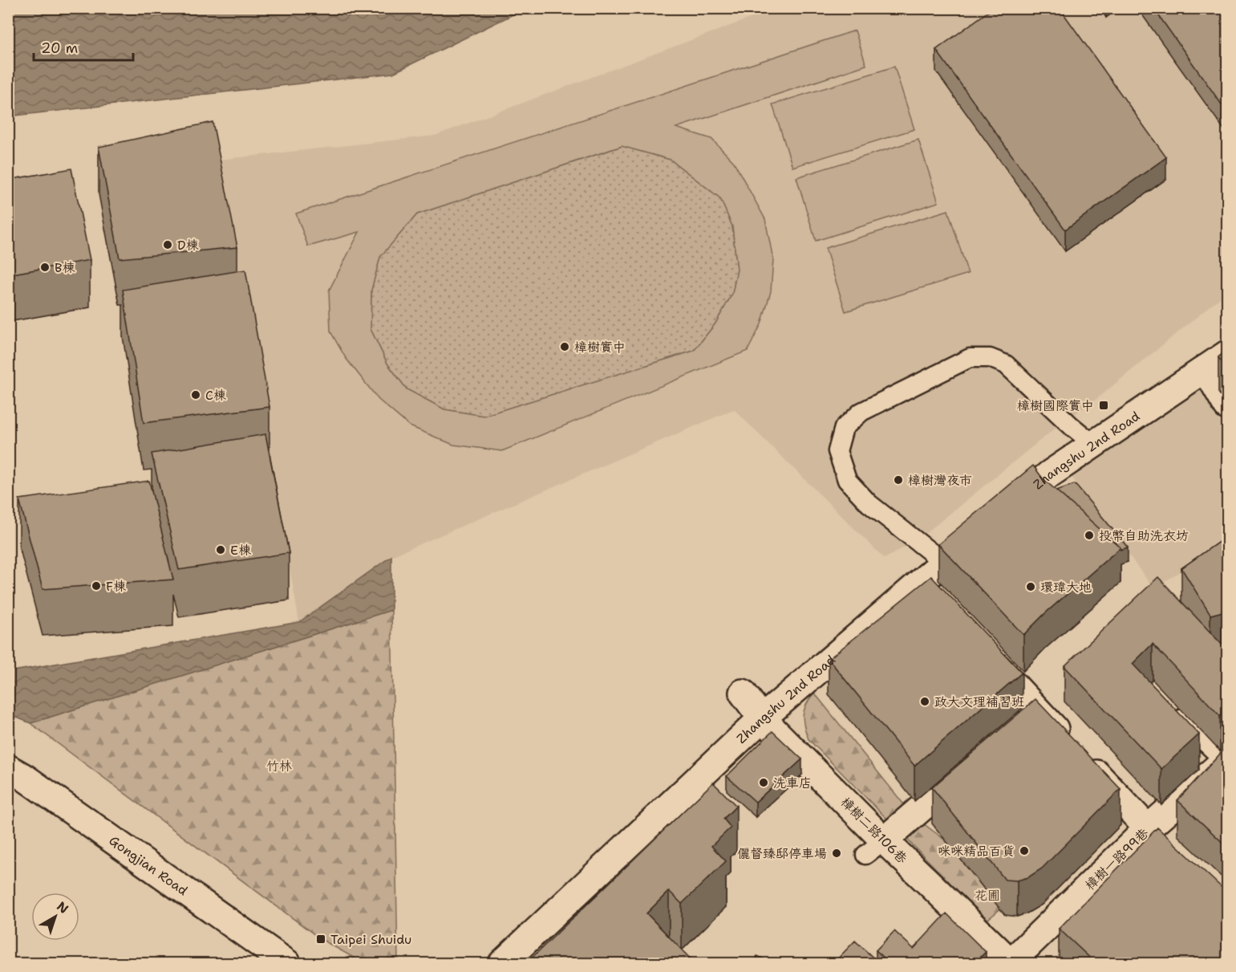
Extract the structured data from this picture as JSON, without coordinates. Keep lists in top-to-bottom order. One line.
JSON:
{"streets":{"street":["Zhangshu 2nd Road","樟樹二路106巷","樟樹一路99巷","Gongjian Road"]},"crossings":[["Zhangshu 2nd Road","樟樹二路106巷"],["樟樹二路106巷","樟樹一路99巷"]],"parks":["竹林","花圃"],"places":{"other":["D棟","B棟","樟樹實中","C棟","樟樹灣夜市","投幣自助洗衣坊","E棟","F棟","環瑋大地","政大文理補習班","洗車店","咪咪精品百貨","儷督臻邸停車場"],"transit":["樟樹國際實中","Taipei Shuidu"]},"scale_bar":"20 m","north":"top right"}
